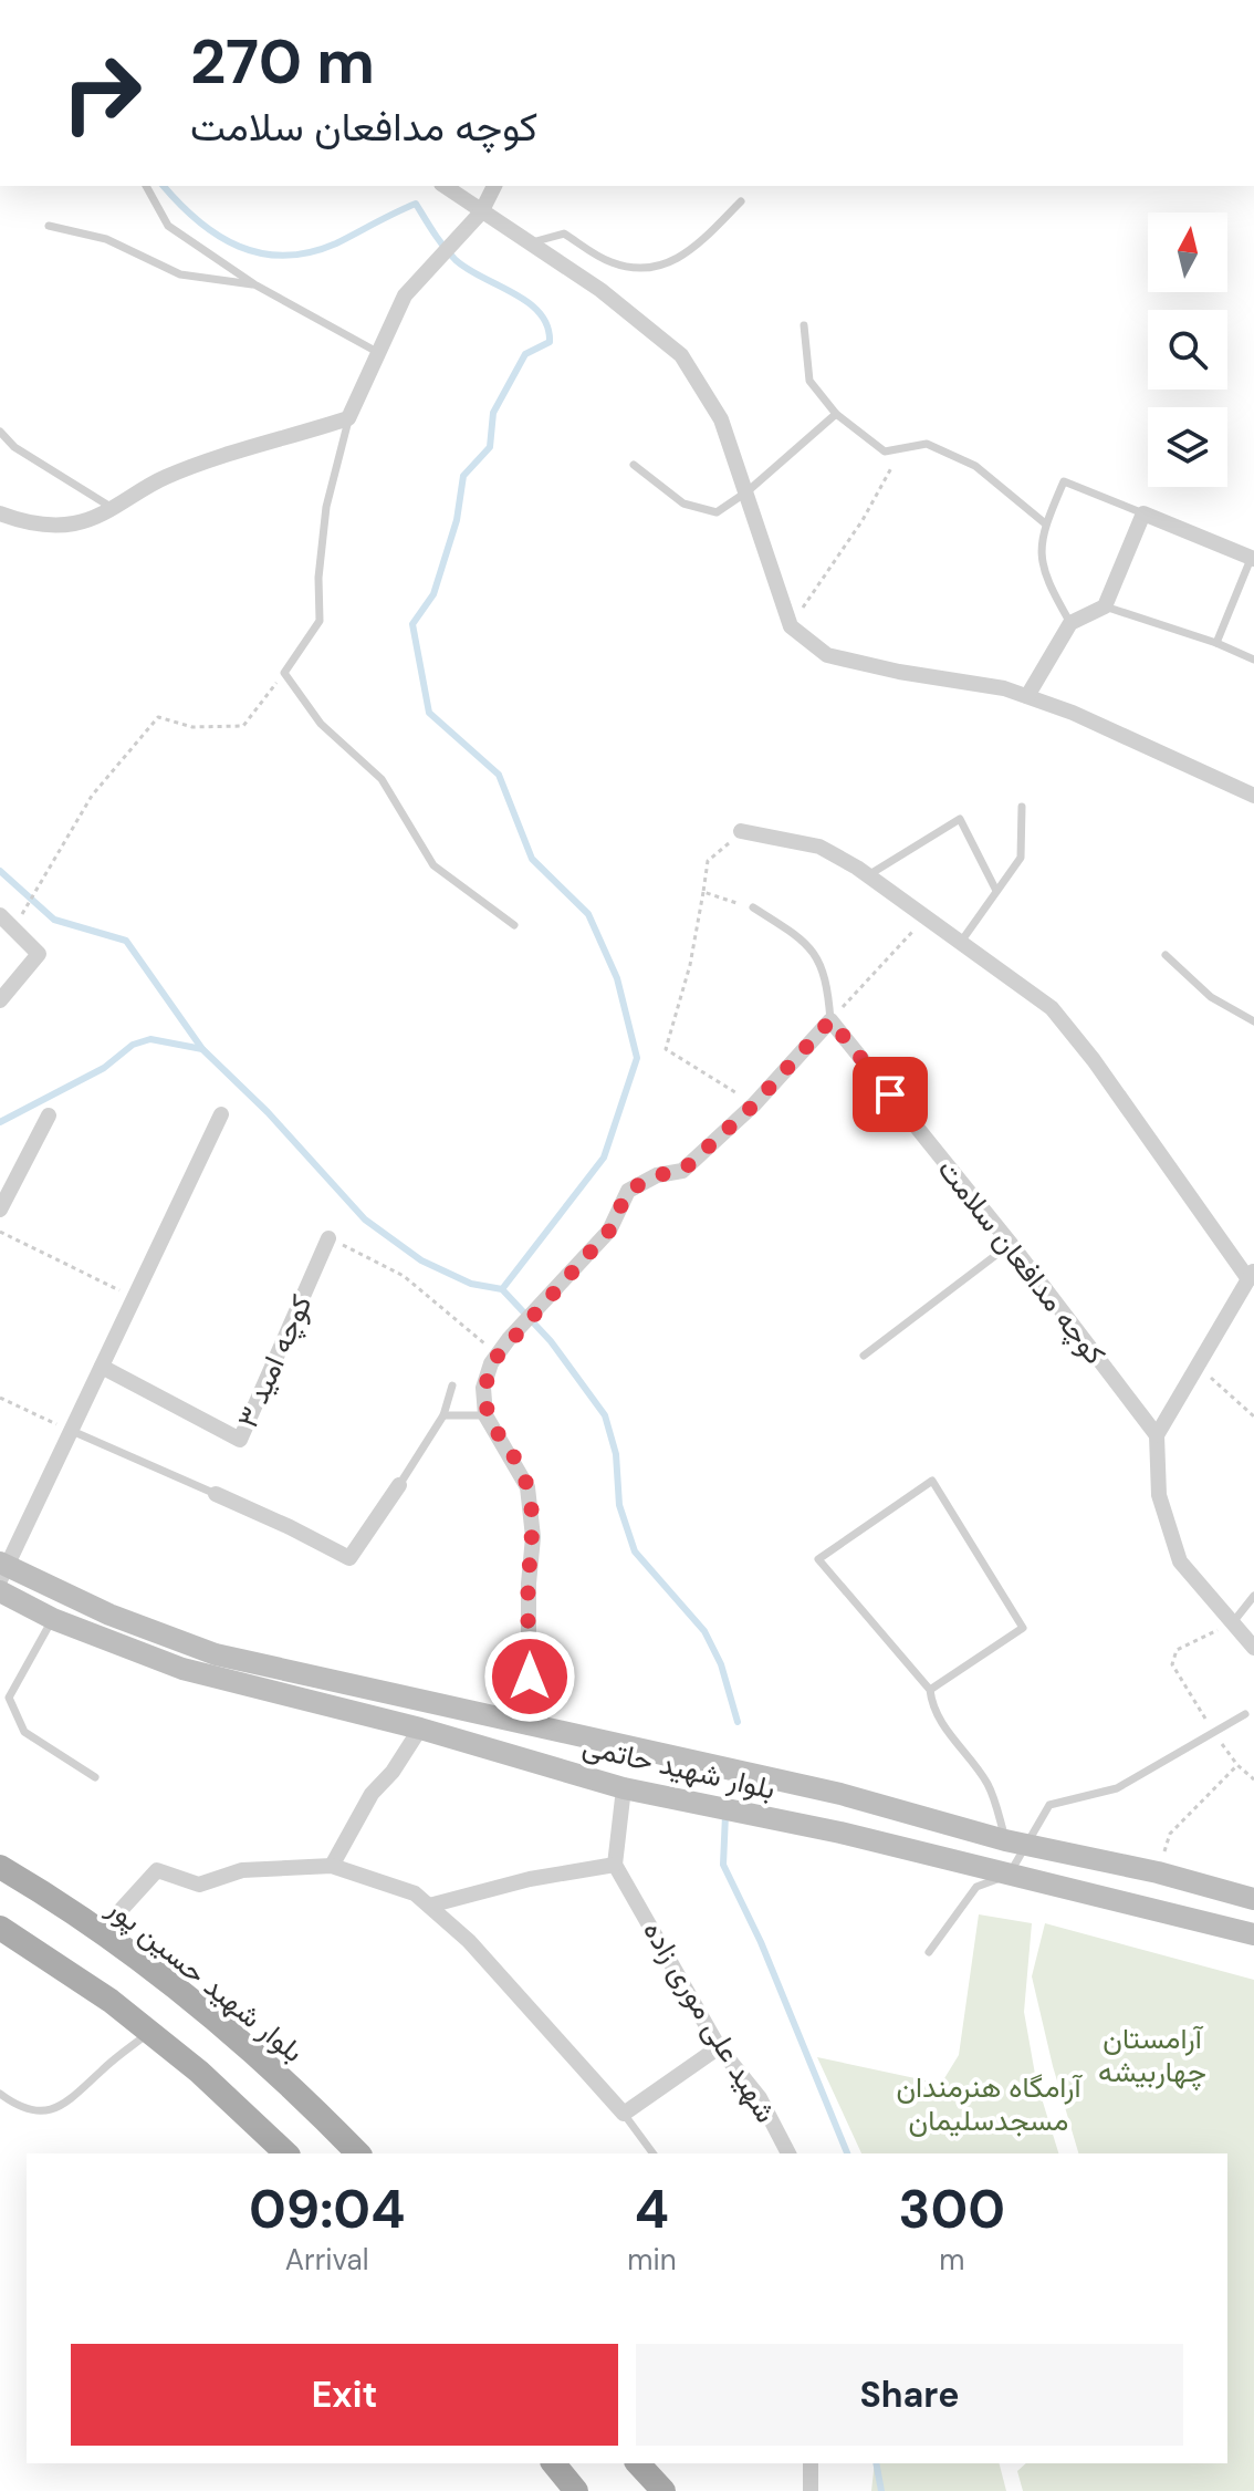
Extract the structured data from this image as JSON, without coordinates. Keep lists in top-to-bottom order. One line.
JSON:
{"streets":{"main road":["بلوار شهید حاتمی","بلوار شهيد حسین پور"],"street":["کوچه مدافعان سلامت","کوچه امید ۳","شهید علی موری زاده"]},"parks":["آرامستان چهاربیشه","آرامگاه هنرمندان مسجدسلیمان"],"north":"top","page":{"turn":["270 m","کوچه مدافعان سلامت"],"eta":["09:04","Arrival","4","min","300","m"],"buttons":["Exit","Share"]}}
